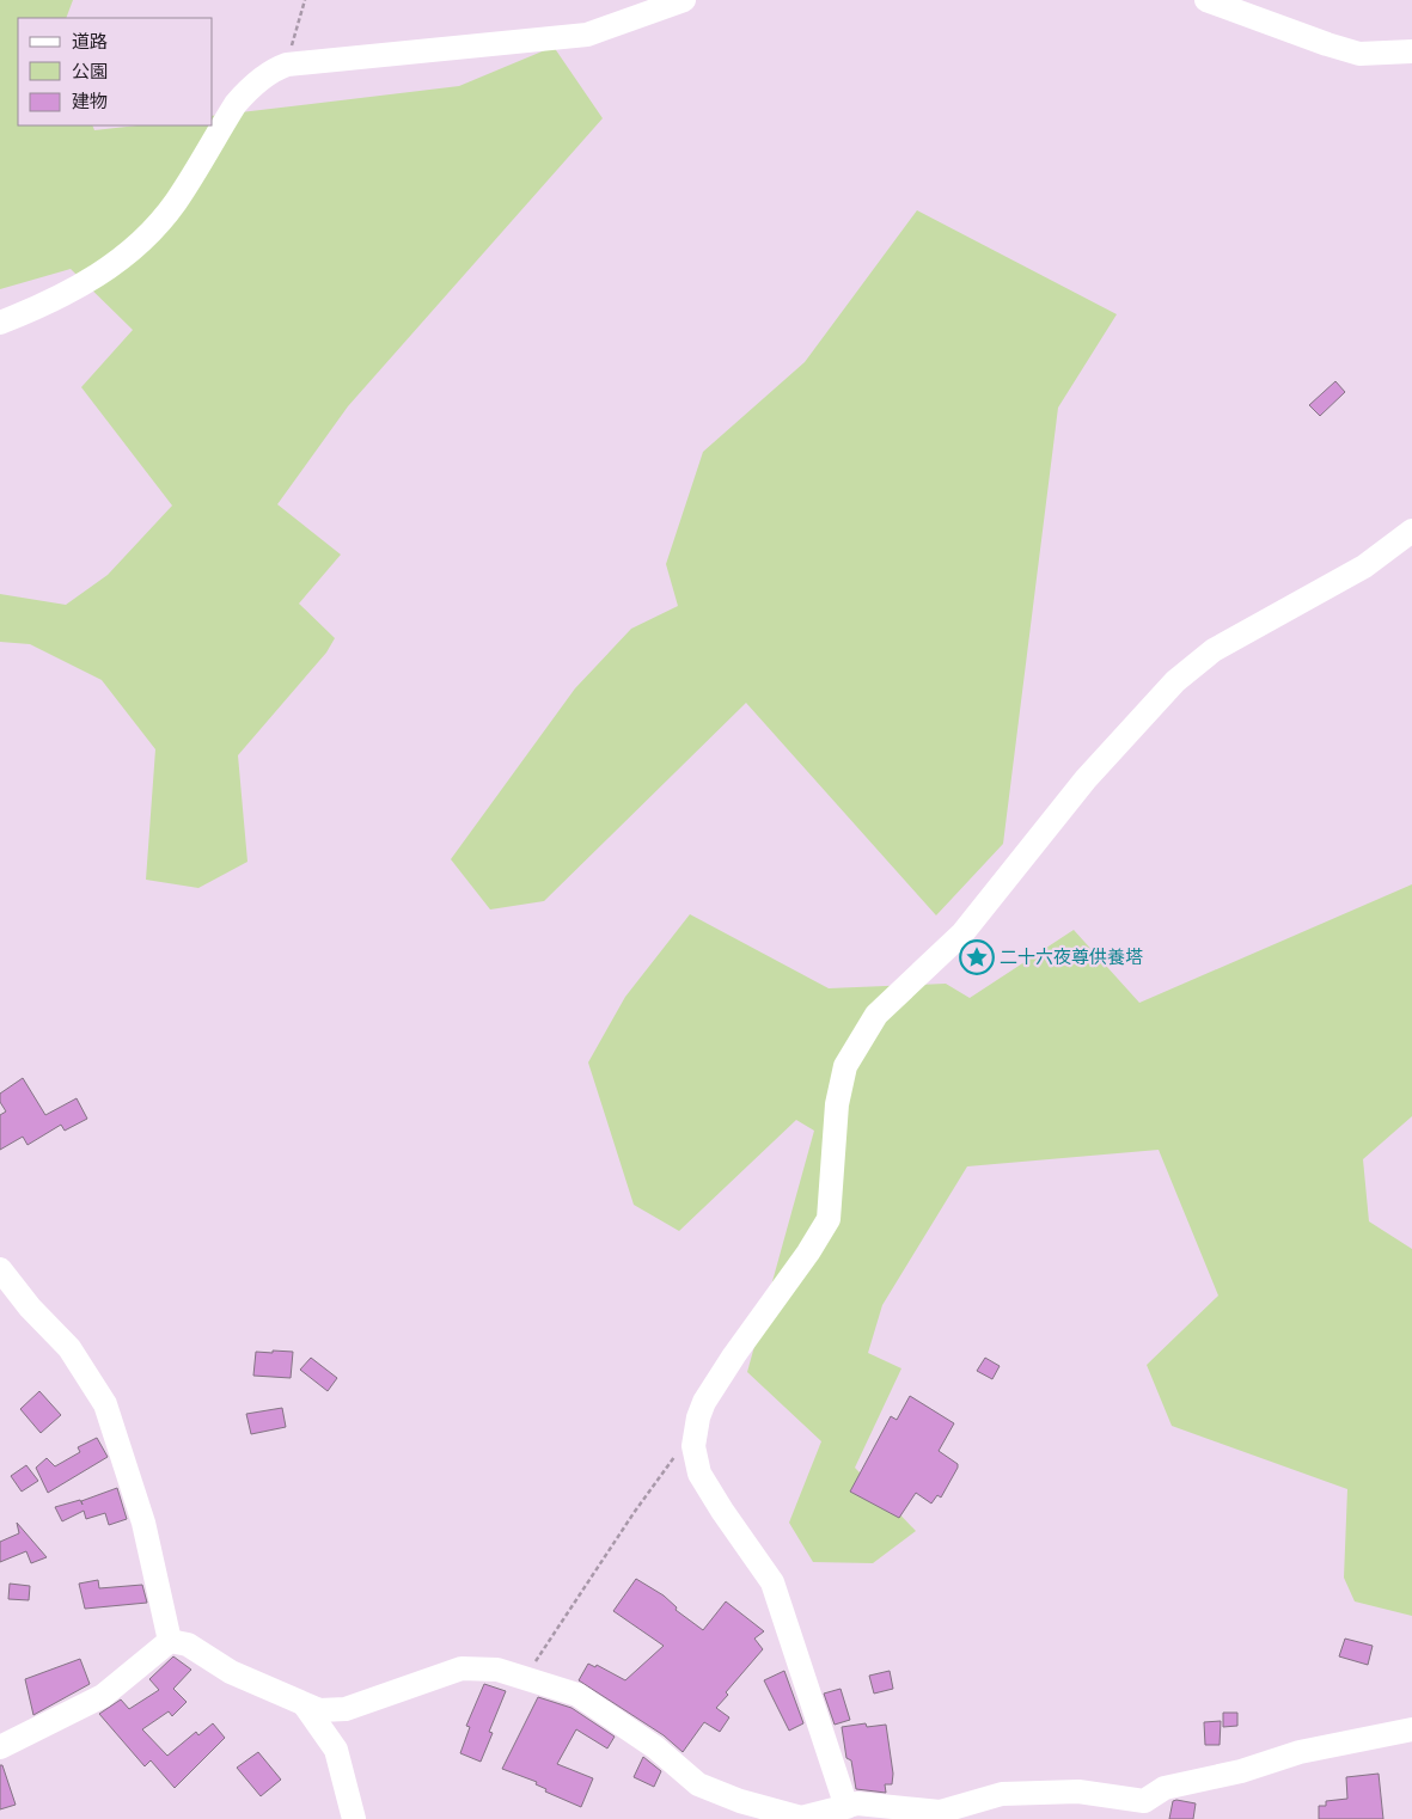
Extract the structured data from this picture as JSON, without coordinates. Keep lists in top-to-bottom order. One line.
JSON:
{"places":{"place":["二十六夜尊供養塔"]},"legend":["道路","公園","建物"]}
